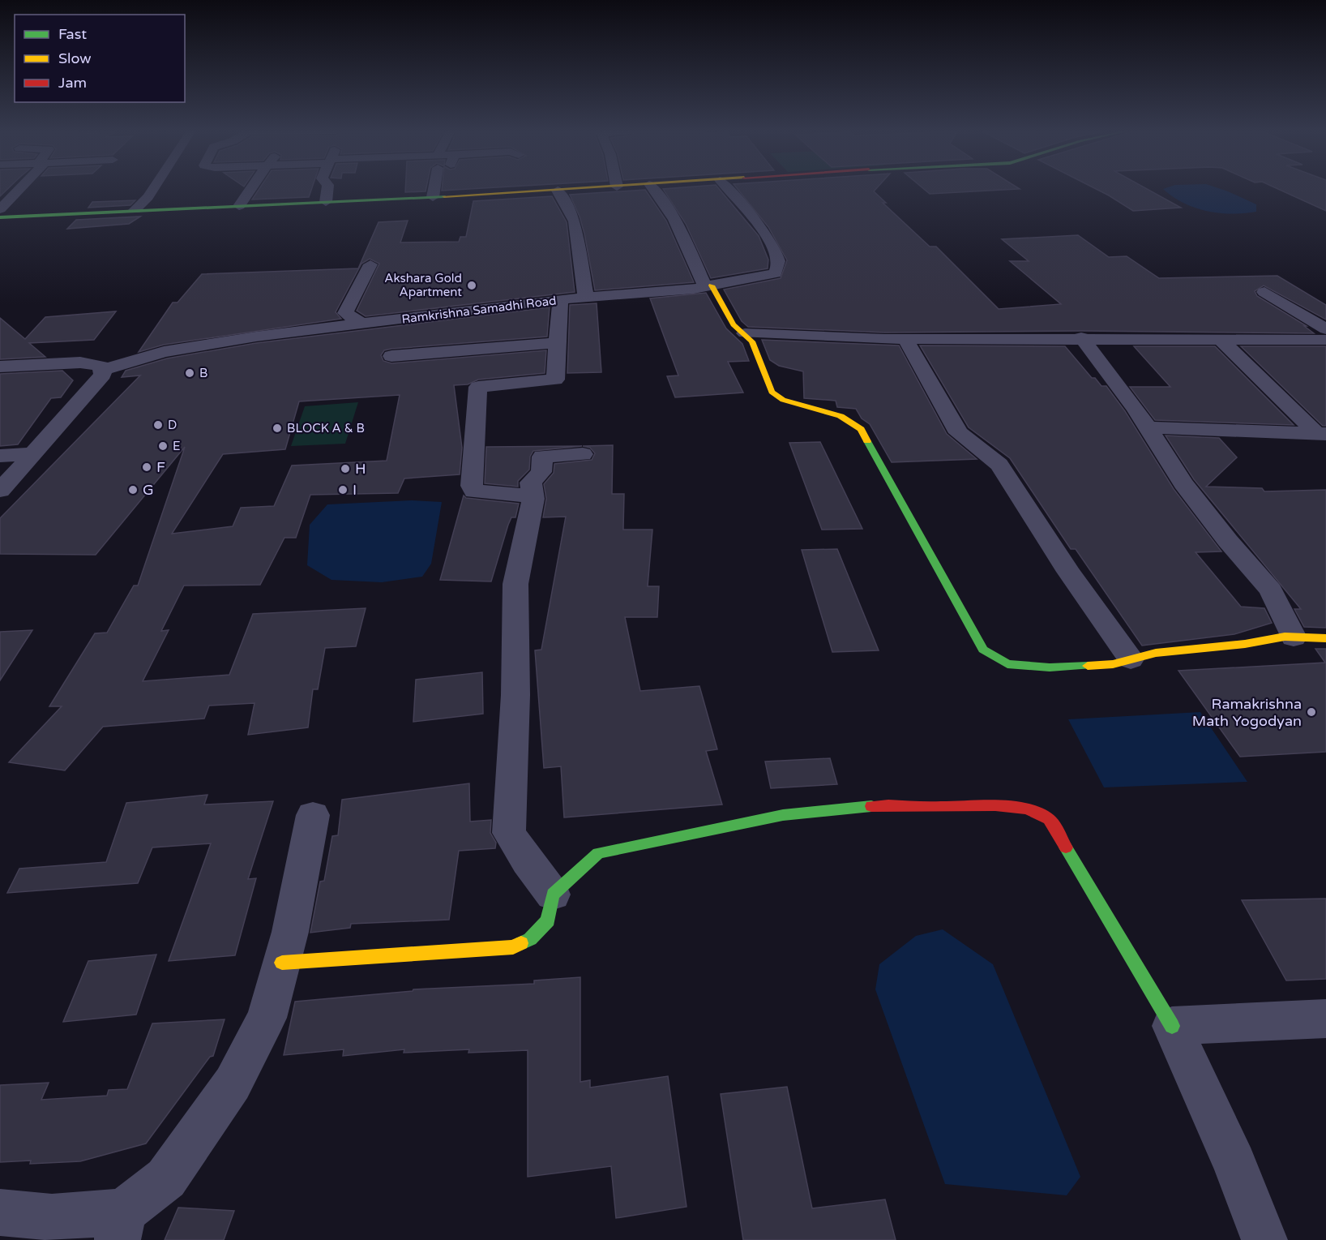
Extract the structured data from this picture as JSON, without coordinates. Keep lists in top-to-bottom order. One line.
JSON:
{"streets":{"street":["Ramkrishna Samadhi Road"]},"places":["Akshara Gold Apartment","B","D","BLOCK A & B","E","F","H","G","I","Ramakrishna Math Yogodyan"],"legend":["Fast","Slow","Jam"]}
